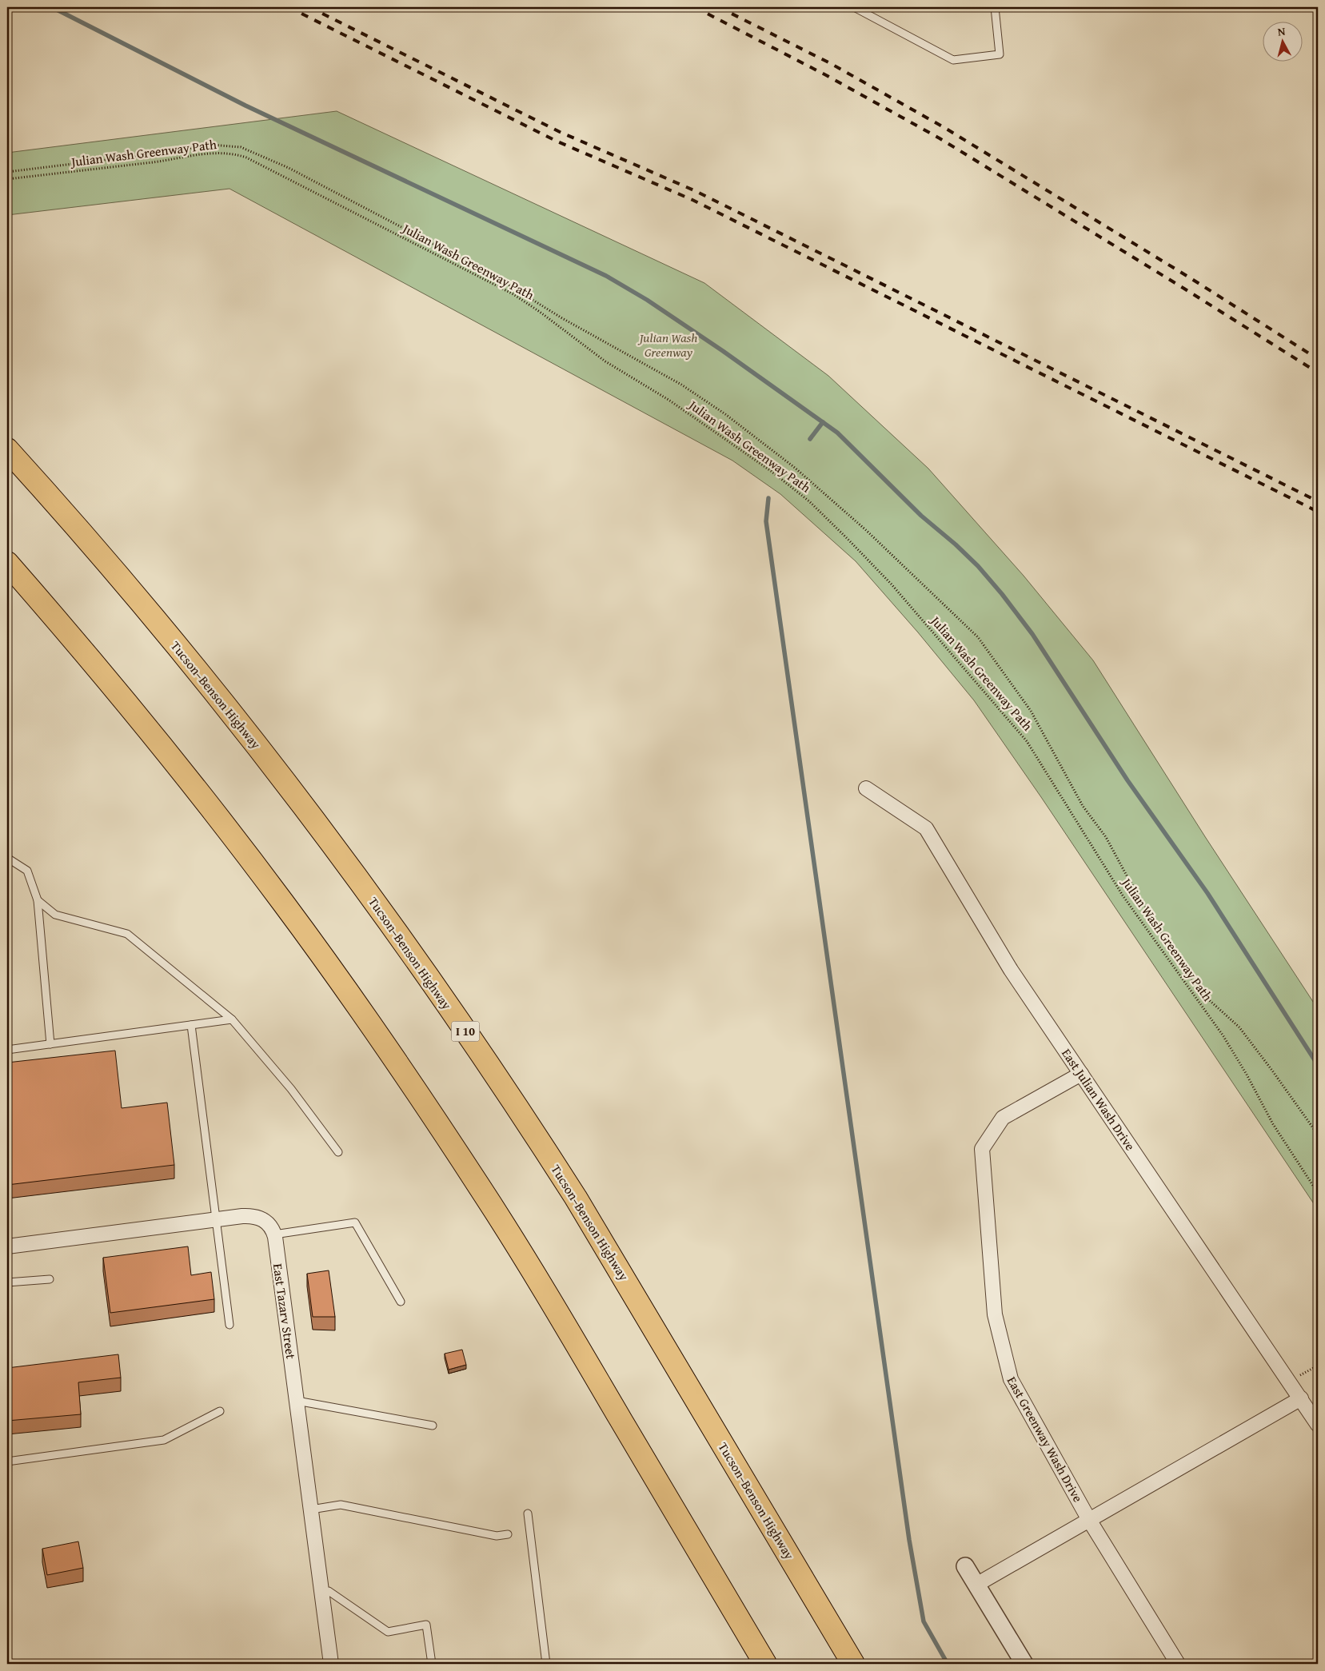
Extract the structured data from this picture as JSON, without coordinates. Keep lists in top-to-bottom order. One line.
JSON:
{"streets":{"highway":["Tucson–Benson Highway","I 10"],"street":["East Julian Wash Drive","East Tazarv Street","East Greenway Wash Drive"],"path":["Julian Wash Greenway Path"]},"crossings":[["East Julian Wash Drive","East Greenway Wash Drive"]],"parks":["Julian Wash Greenway"],"north":"top"}
